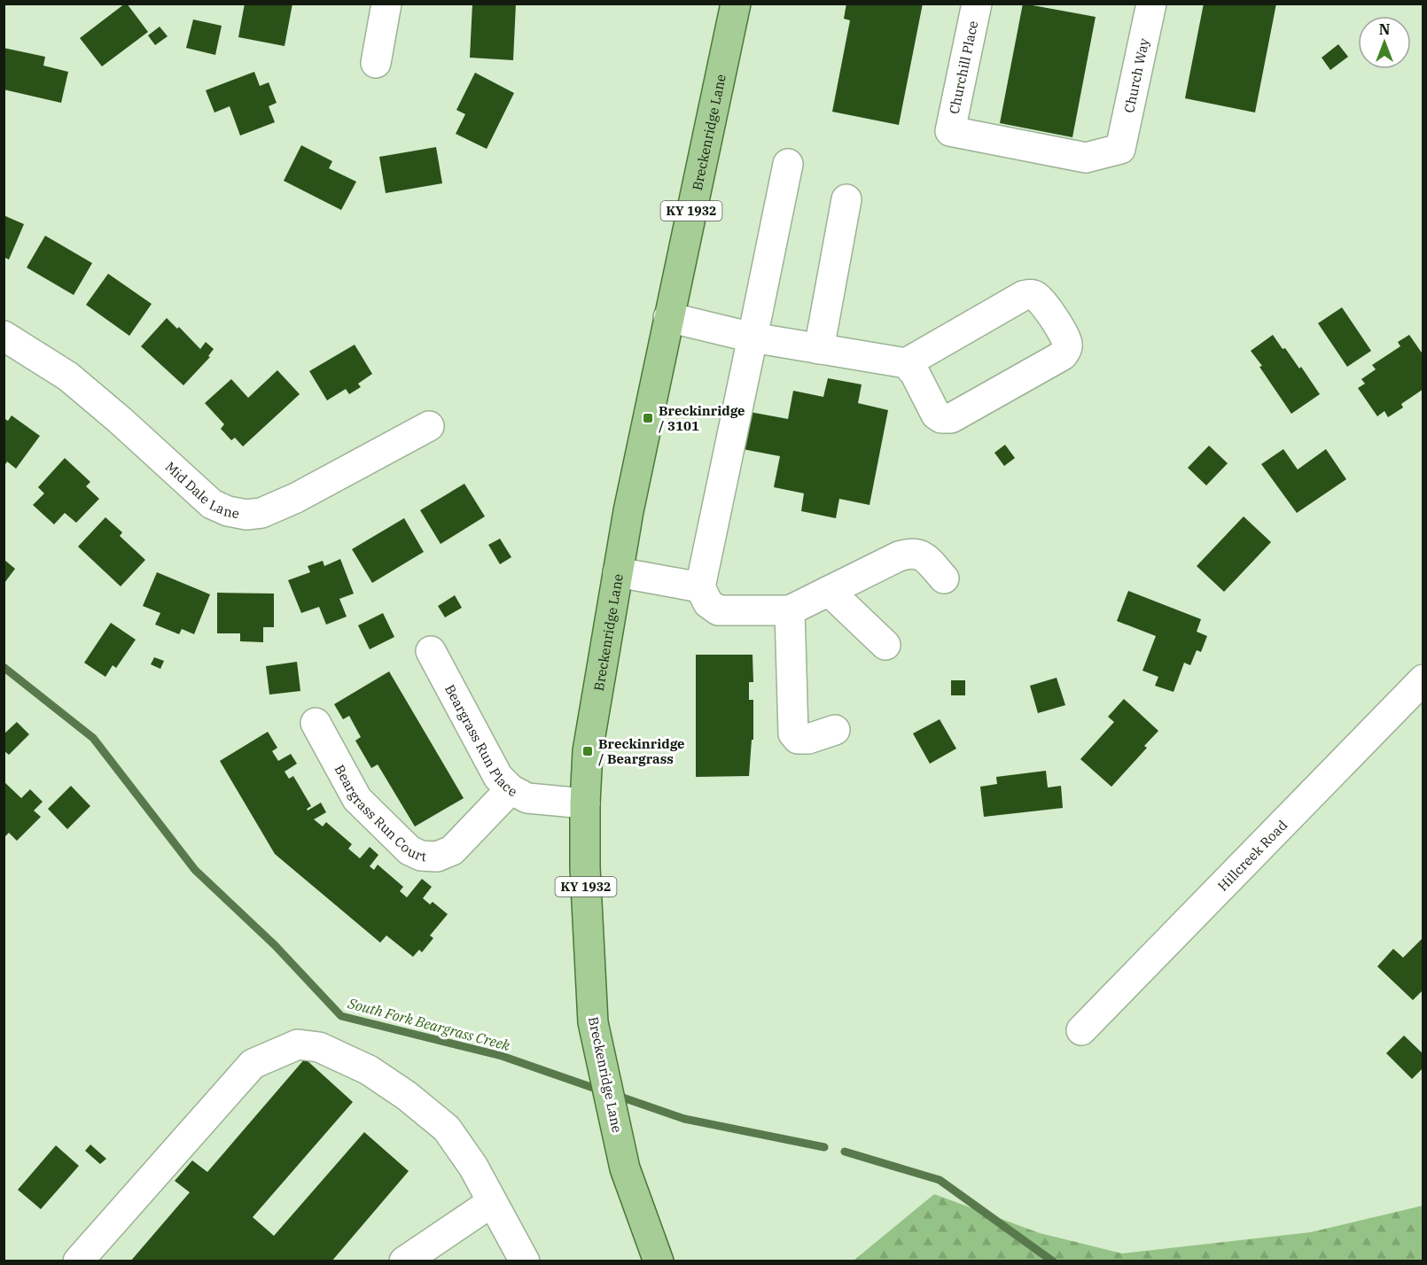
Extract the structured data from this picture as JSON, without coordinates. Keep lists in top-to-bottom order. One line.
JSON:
{"streets":{"main road":["Breckenridge Lane","KY 1932"],"street":["Churchill Place","Church Way","Mid Dale Lane","Beargrass Run Place","Beargrass Run Court","Hillcreek Road"]},"crossings":[["Churchill Place","Church Way"],["Breckenridge Lane","Beargrass Run Place"],["Beargrass Run Place","Beargrass Run Court"]],"water":["South Fork Beargrass Creek"],"places":{"transit":["Breckinridge / 3101","Breckinridge / Beargrass"]},"north":"top"}
